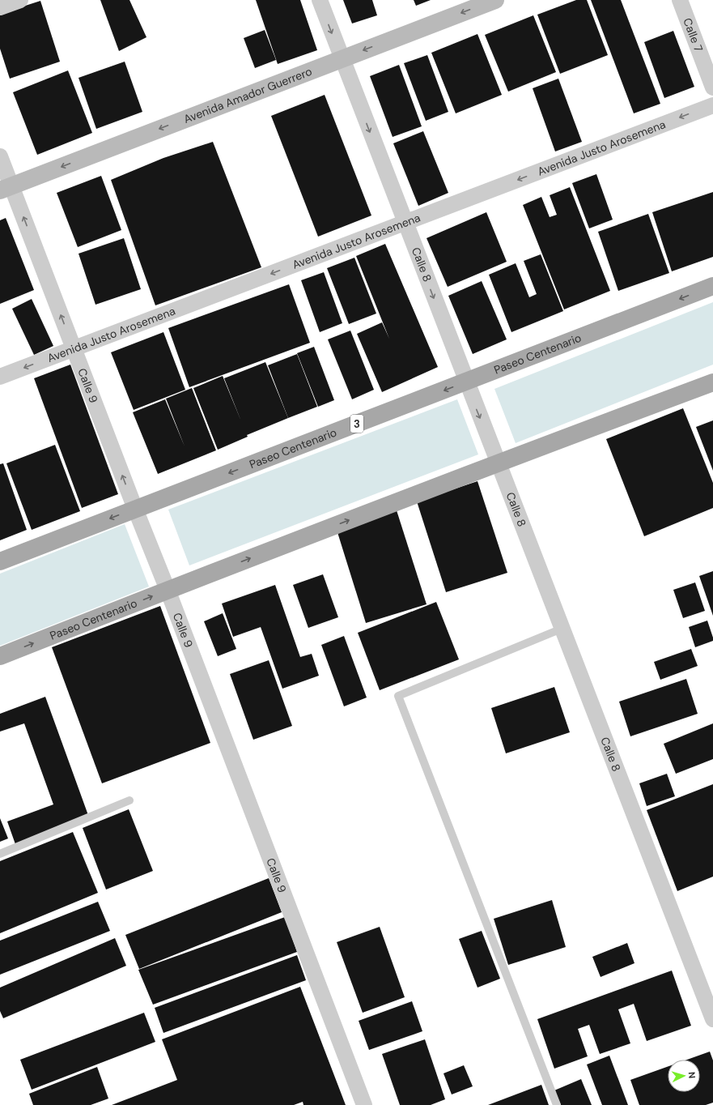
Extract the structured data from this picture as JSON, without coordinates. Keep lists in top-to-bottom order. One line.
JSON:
{"streets":{"main road":["Avenida Amador Guerrero","Paseo Centenario","3"],"street":["Calle 7","Avenida Justo Arosemena","Calle 8","Calle 9"]},"crossings":[["Avenida Amador Guerrero","Calle 8"],["Avenida Amador Guerrero","Calle 9"],["Avenida Justo Arosemena","Calle 8"],["Avenida Justo Arosemena","Calle 9"],["Calle 8","Paseo Centenario"],["Paseo Centenario","Calle 9"]],"one_way":["Avenida Amador Guerrero","Avenida Justo Arosemena","Calle 8"],"north":"right"}
